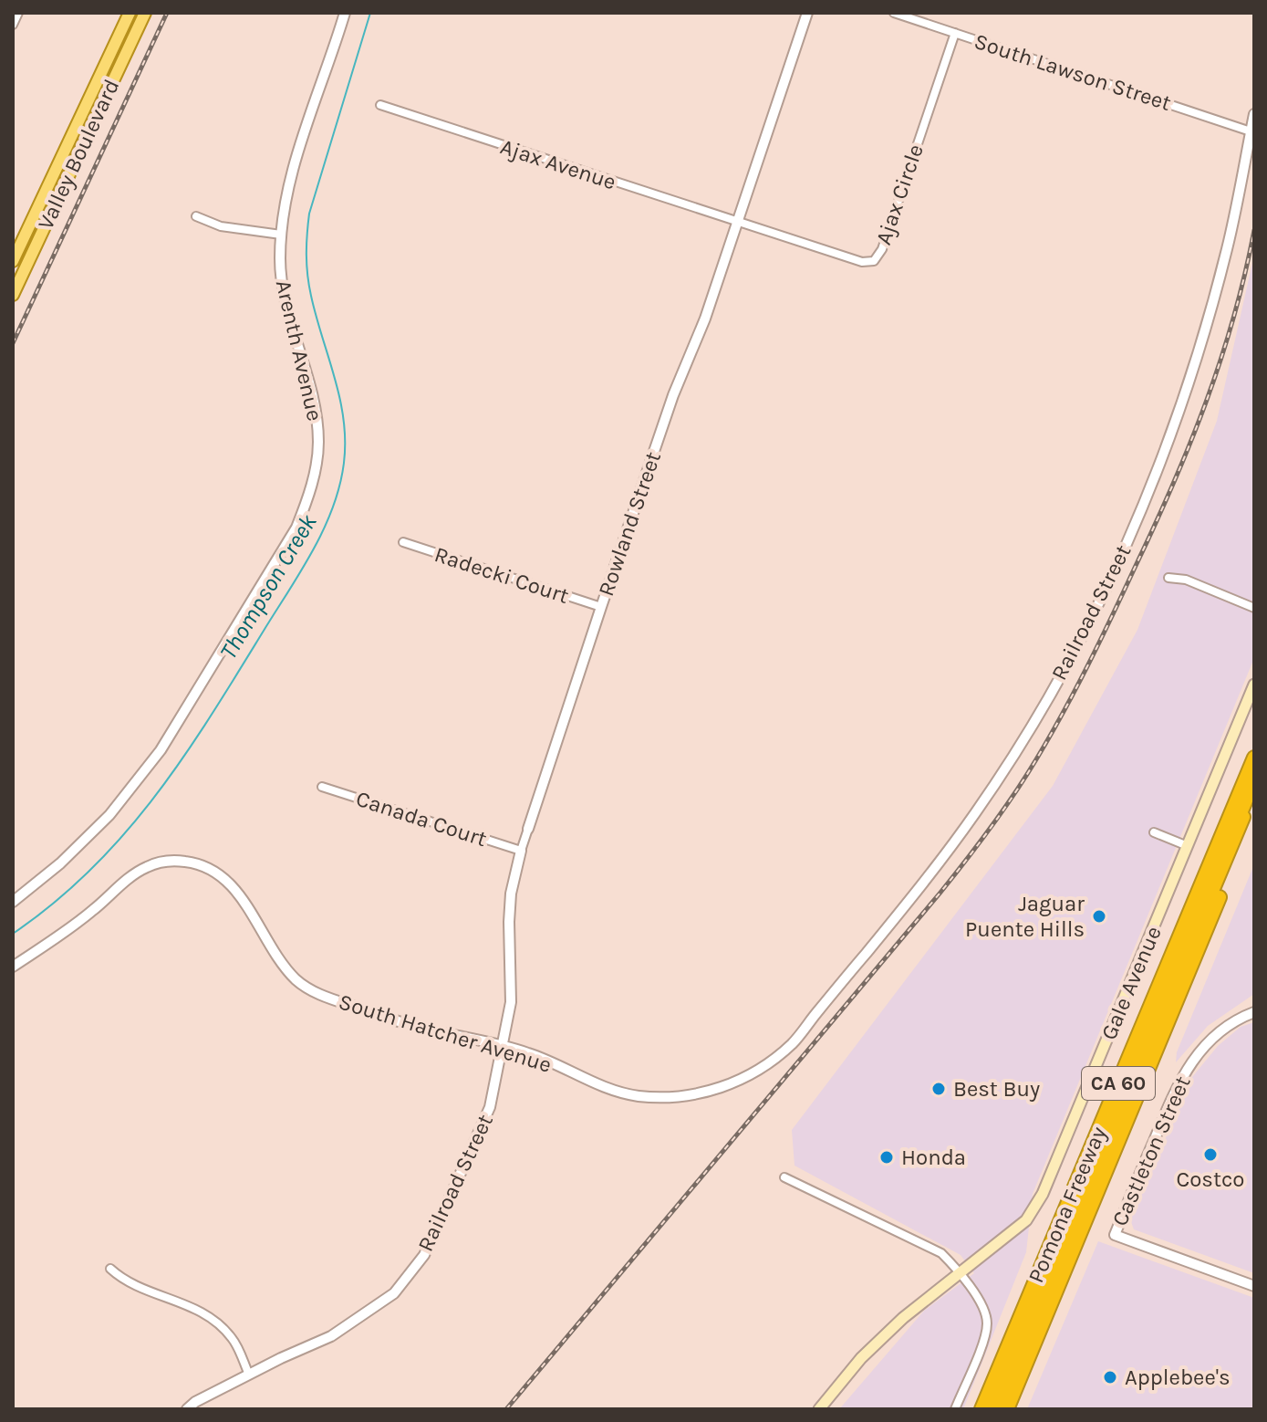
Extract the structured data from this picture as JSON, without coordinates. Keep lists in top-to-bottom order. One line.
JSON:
{"streets":{"highway":["CA 60","Pomona Freeway"],"main road":["Valley Boulevard","Gale Avenue"],"street":["South Lawson Street","Ajax Avenue","Ajax Circle","Arenth Avenue","Rowland Street","Radecki Court","Railroad Street","Canada Court","South Hatcher Avenue","Castleton Street"]},"crossings":[["South Lawson Street","Ajax Circle"],["South Lawson Street","Railroad Street"],["Ajax Avenue","Ajax Circle"],["Ajax Avenue","Rowland Street"],["Ajax Circle","Rowland Street"],["Rowland Street","Radecki Court"],["Rowland Street","Railroad Street"],["Rowland Street","Canada Court"],["Rowland Street","South Hatcher Avenue"],["Railroad Street","South Hatcher Avenue"]],"water":["Thompson Creek"],"places":["Jaguar Puente Hills","Best Buy","Costco","Honda","Applebee's"]}
